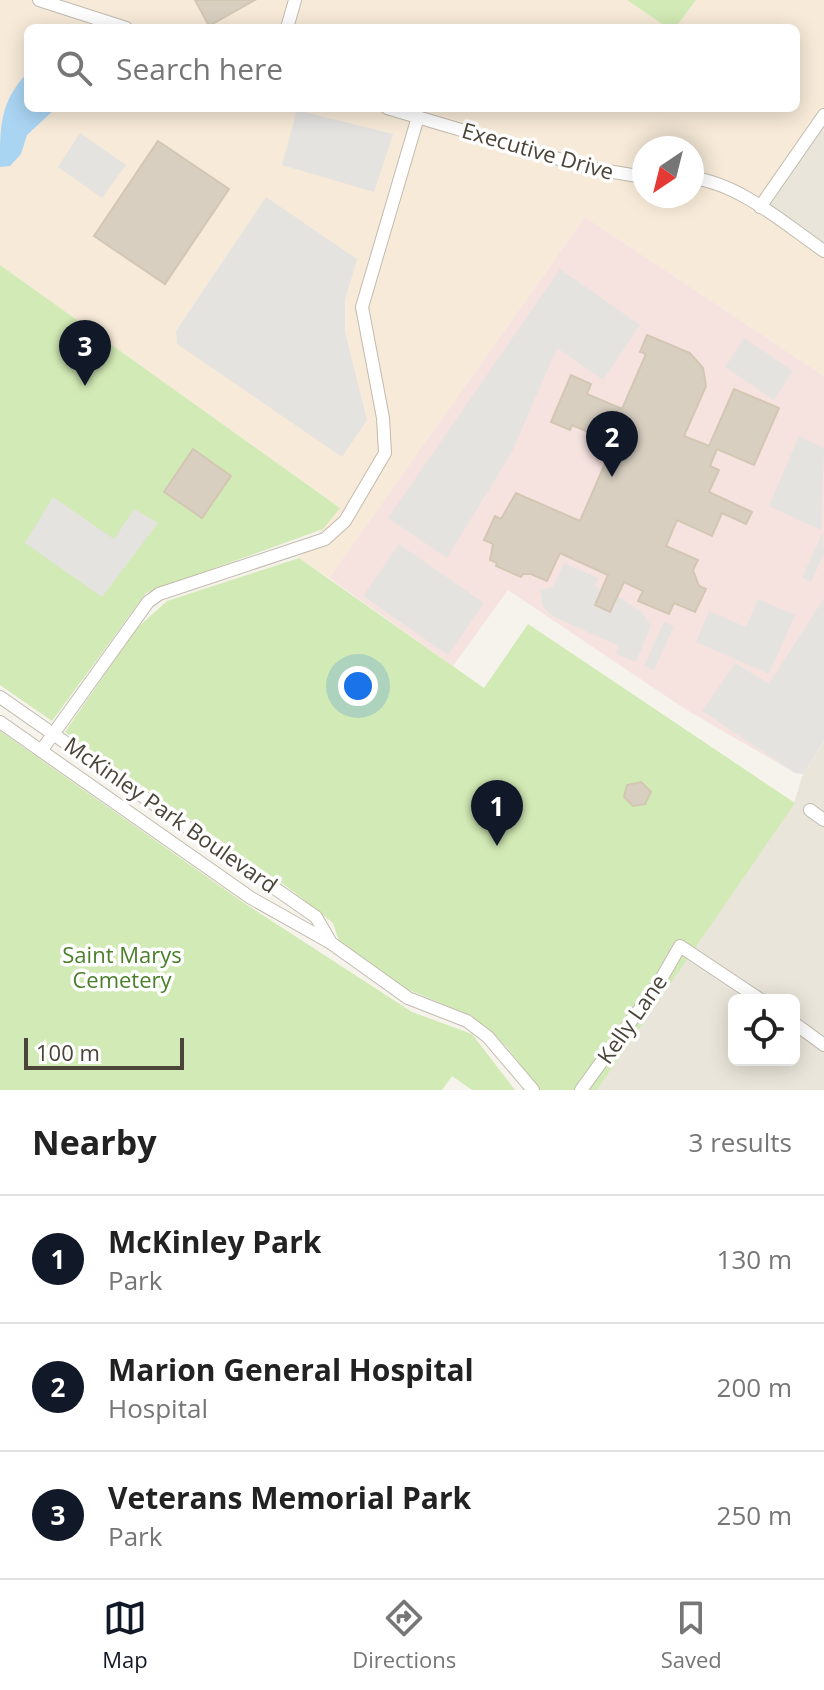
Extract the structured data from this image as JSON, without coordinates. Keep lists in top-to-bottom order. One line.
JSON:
{"streets":{"street":["Executive Drive","McKinley Park Boulevard","Kelly Lane"]},"parks":["Saint Marys Cemetery"],"scale_bar":"100 m","north":"bottom left","page":{"search":"Search here","pins":["3","2","1"],"scale":"100 m","heading":["Nearby","3 results"],"list":[{"mark":"1","name":"McKinley Park","note":"Park","value":"130 m"},{"mark":"2","name":"Marion General Hospital","note":"Hospital","value":"200 m"},{"mark":"3","name":"Veterans Memorial Park","note":"Park","value":"250 m"}],"nav":["Map","Directions","Saved"]}}
